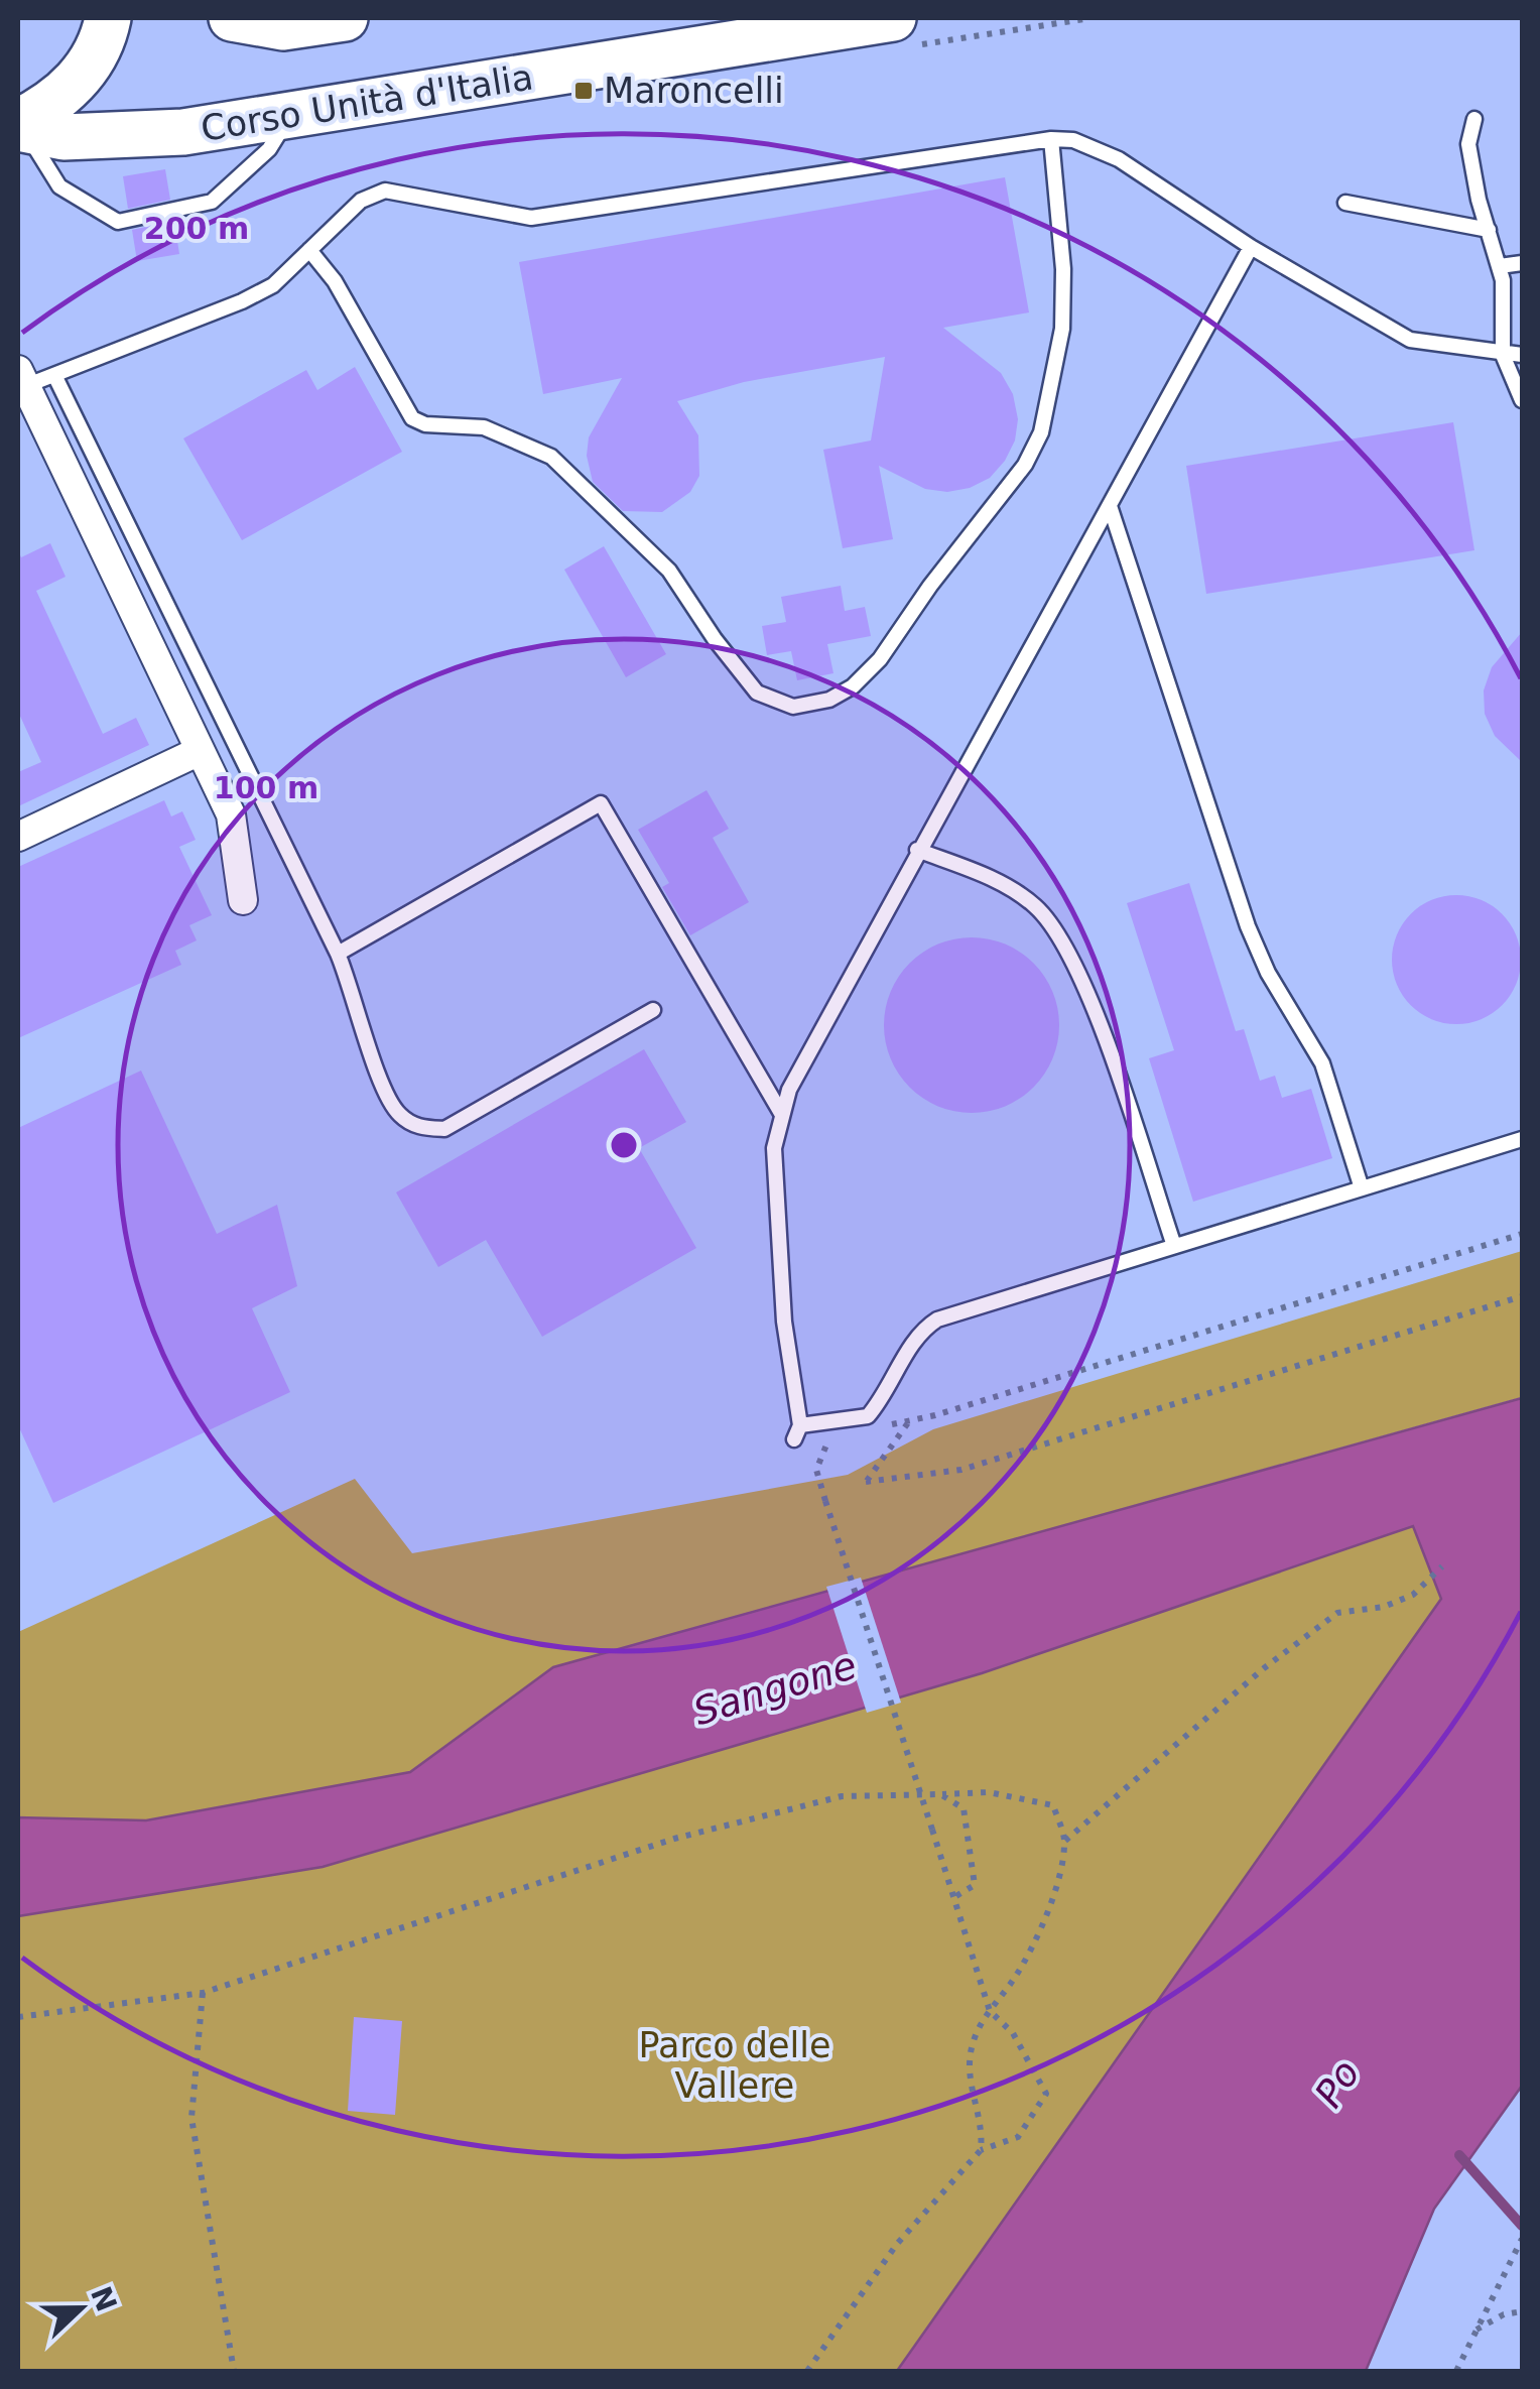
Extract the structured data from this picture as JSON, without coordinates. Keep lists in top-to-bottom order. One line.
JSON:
{"streets":{"main road":["Corso Unità d'Italia"]},"water":["Sangone","Po"],"parks":["Parco delle Vallere"],"places":{"transit":["Maroncelli"]},"north":"right","rings":["200 m","100 m"]}
